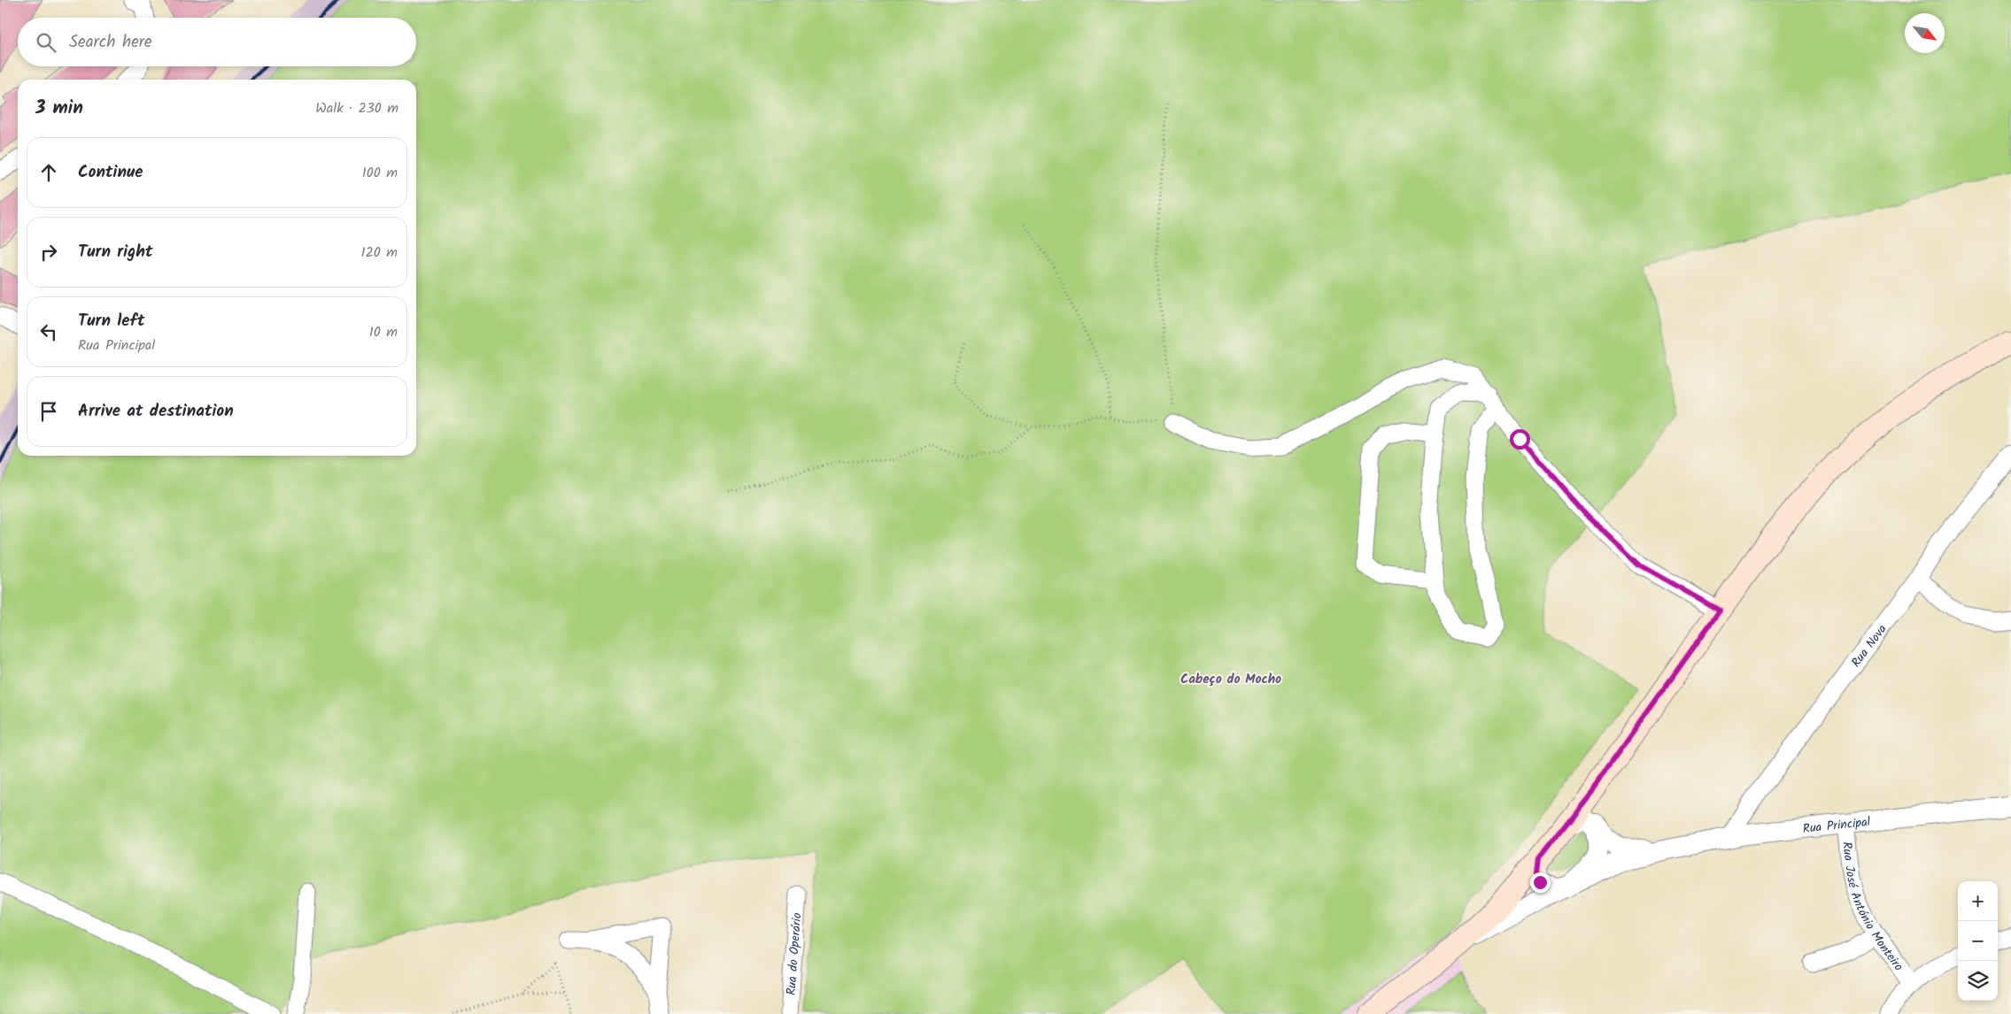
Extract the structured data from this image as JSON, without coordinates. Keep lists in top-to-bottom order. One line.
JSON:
{"streets":{"street":["Rua Nova","Rua Principal","Rua José António Monteiro","Rua do Operário"]},"crossings":[["Rua Nova","Rua Principal"],["Rua Principal","Rua José António Monteiro"]],"districts":["Cabeço do Mocho"],"north":"bottom right","page":{"search":"Search here","heading":["3 min","Walk · 230 m"],"list":[["Continue","100 m"],["Turn right","120 m"],["Turn left","Rua Principal","10 m"],"Arrive at destination"],"map_buttons":["+","−"]}}
